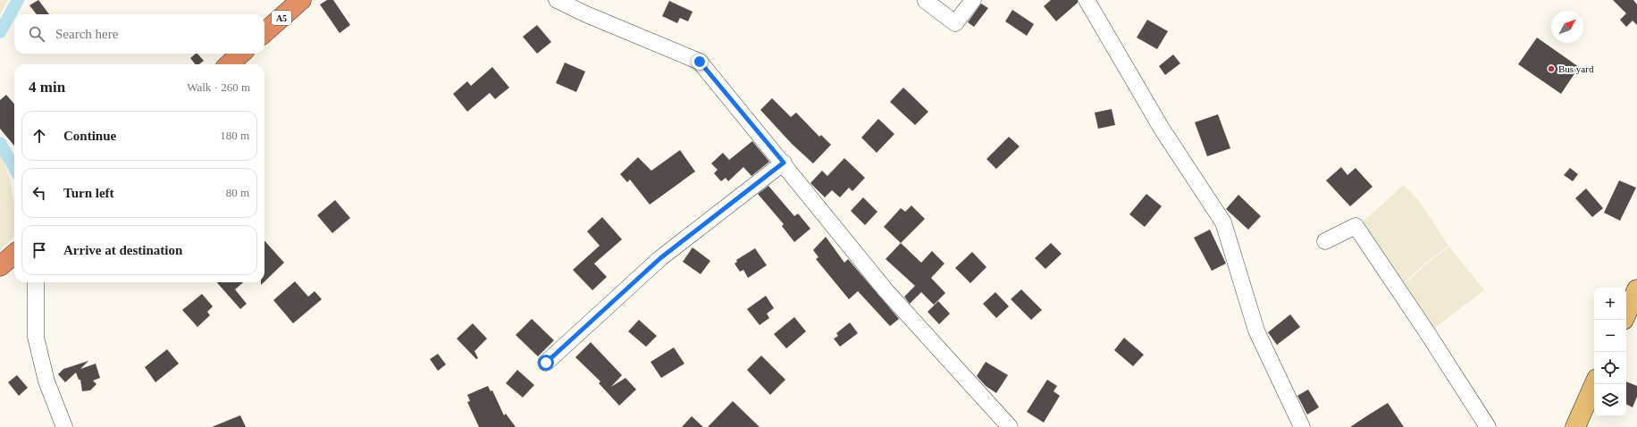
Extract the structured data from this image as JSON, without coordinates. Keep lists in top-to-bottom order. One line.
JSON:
{"streets":{"highway":["A5"]},"places":["Bus yard"],"north":"top right","page":{"search":"Search here","heading":["4 min","Walk · 260 m"],"list":[["Continue","180 m"],["Turn left","80 m"],"Arrive at destination"],"map_buttons":["+","−"]}}
